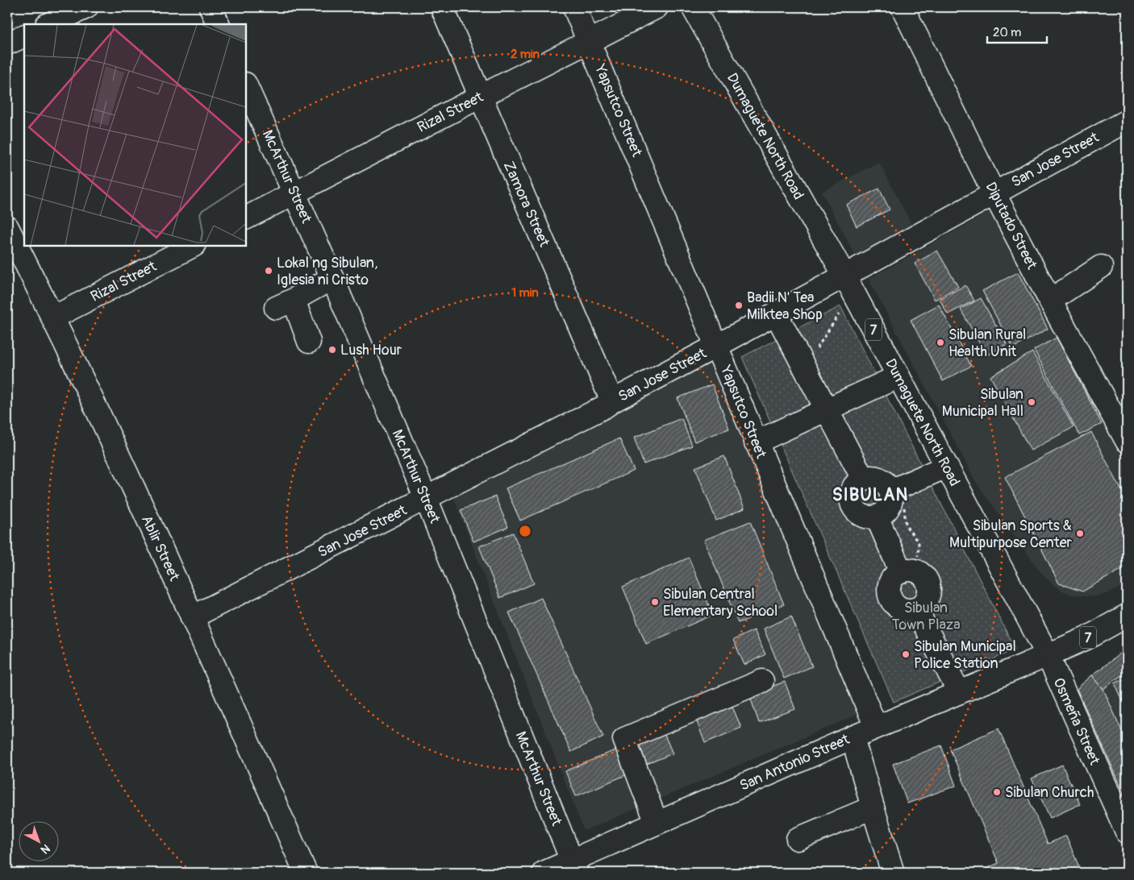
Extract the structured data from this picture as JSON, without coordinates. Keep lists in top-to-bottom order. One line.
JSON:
{"streets":{"main road":["Yapsutco Street","Rizal Street","Dumaguete North Road","San Jose Street","McArthur Street","Zamora Street","Diputado Street","7","Ablir Street","Osmeña Street","San Antonio Street"]},"crossings":[["Yapsutco Street","Rizal Street"],["Yapsutco Street","San Jose Street"],["Yapsutco Street","San Antonio Street"],["Rizal Street","McArthur Street"],["Rizal Street","Zamora Street"],["Rizal Street","Ablir Street"],["Dumaguete North Road","San Jose Street"],["Dumaguete North Road","7"],["Dumaguete North Road","Osmeña Street"],["Dumaguete North Road","San Antonio Street"],["San Jose Street","McArthur Street"],["San Jose Street","Zamora Street"],["San Jose Street","Diputado Street"],["San Jose Street","Ablir Street"],["McArthur Street","San Antonio Street"],["7","Osmeña Street"],["7","San Antonio Street"],["Osmeña Street","San Antonio Street"]],"districts":["SIBULAN"],"parks":["Sibulan Town Plaza"],"places":["Lokal ng Sibulan, Iglesia ni Cristo","Badii N' Tea Milktea Shop","Sibulan Rural Health Unit","Lush Hour","Sibulan Municipal Hall","Sibulan Sports & Multipurpose Center","Sibulan Central Elementary School","Sibulan Municipal Police Station","Sibulan Church"],"scale_bar":"20 m","north":"bottom right","rings":["2 min","1 min"]}
